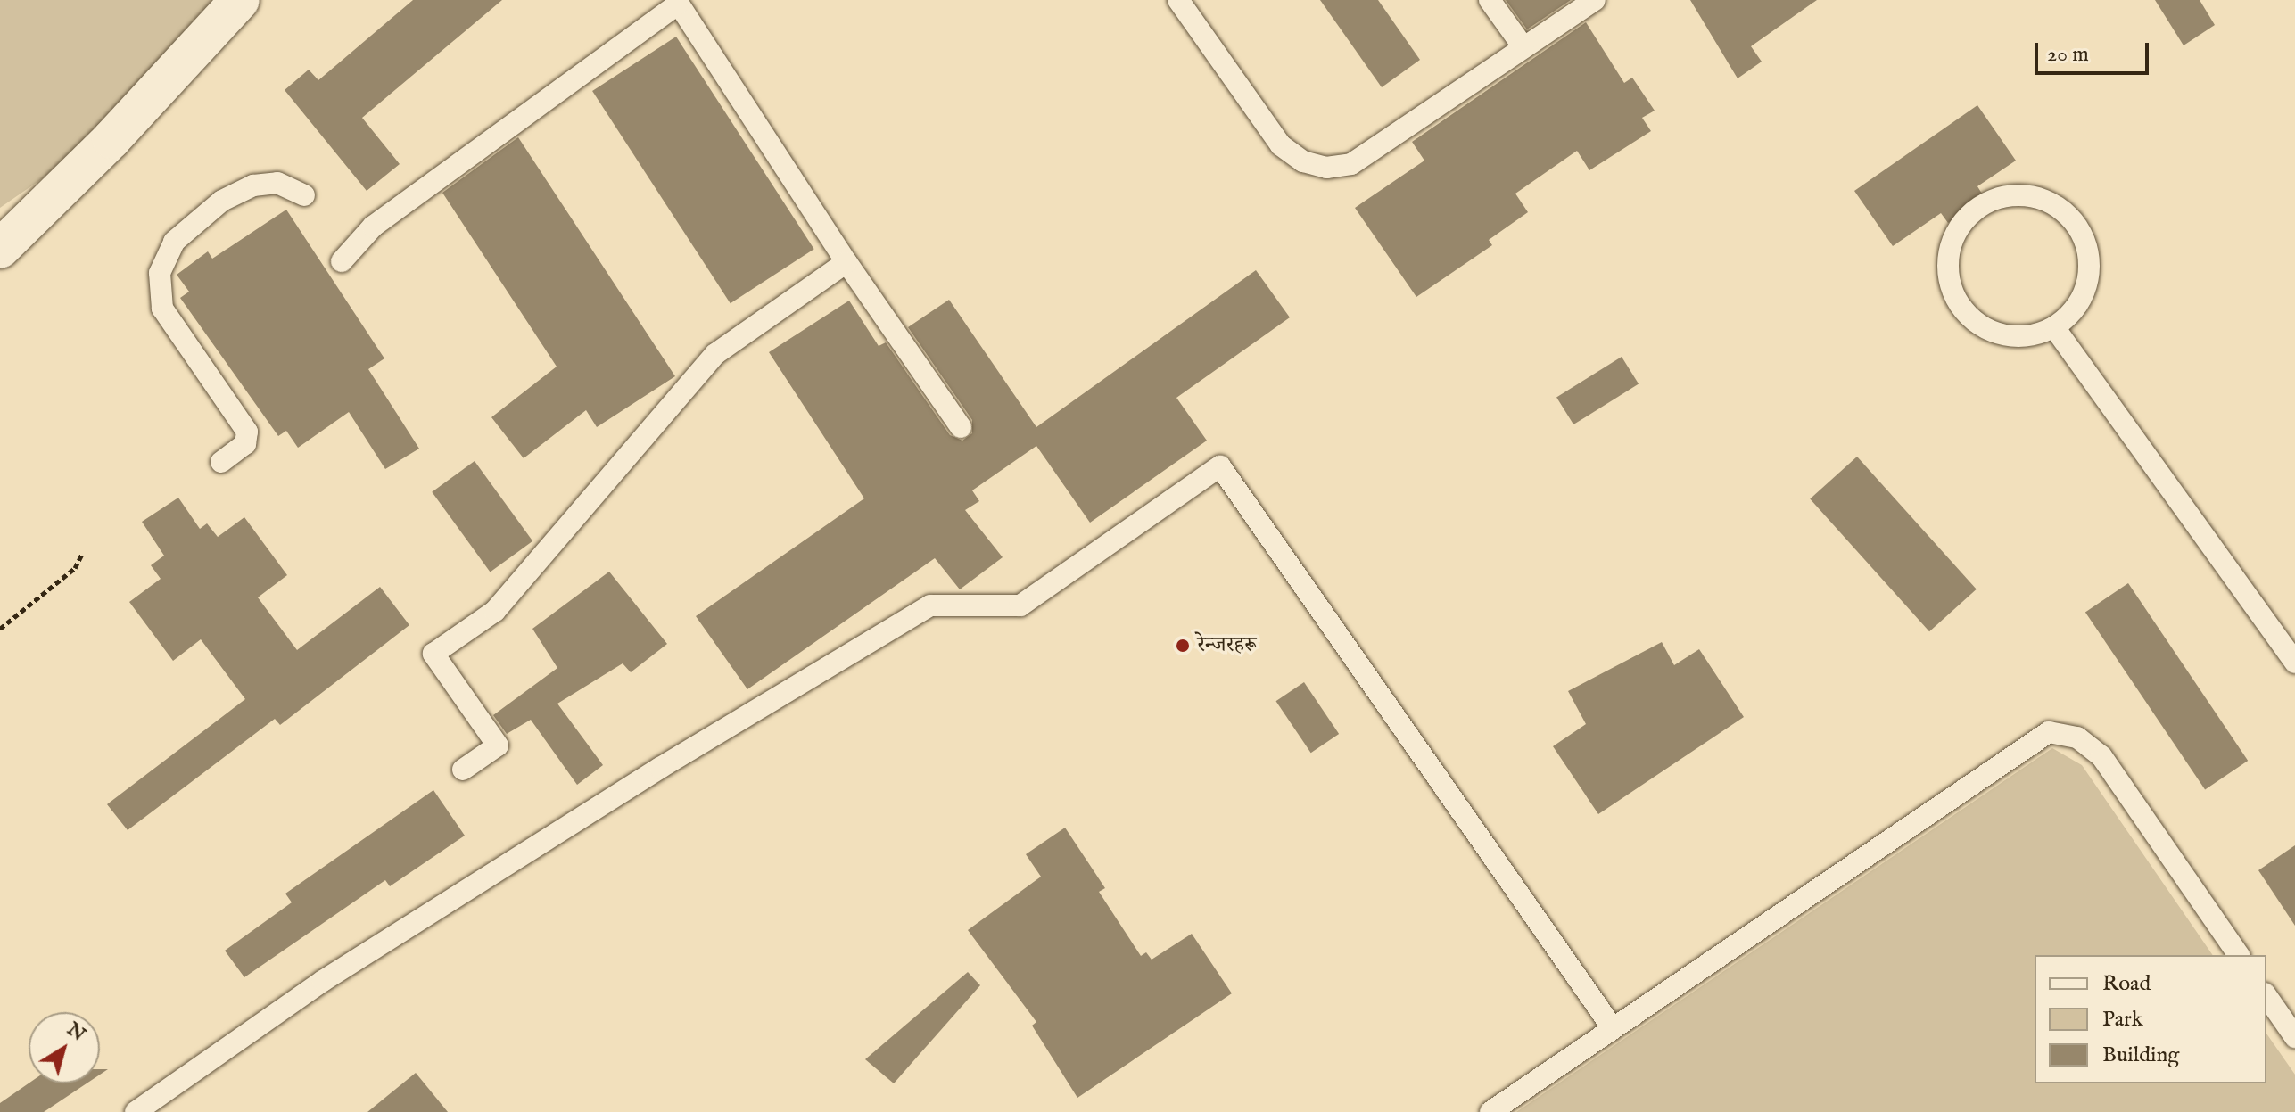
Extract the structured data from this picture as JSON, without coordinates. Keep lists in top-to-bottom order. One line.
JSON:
{"places":["रेन्जरहरू"],"legend":["Road","Park","Building"],"scale_bar":"20 m","north":"top right"}
